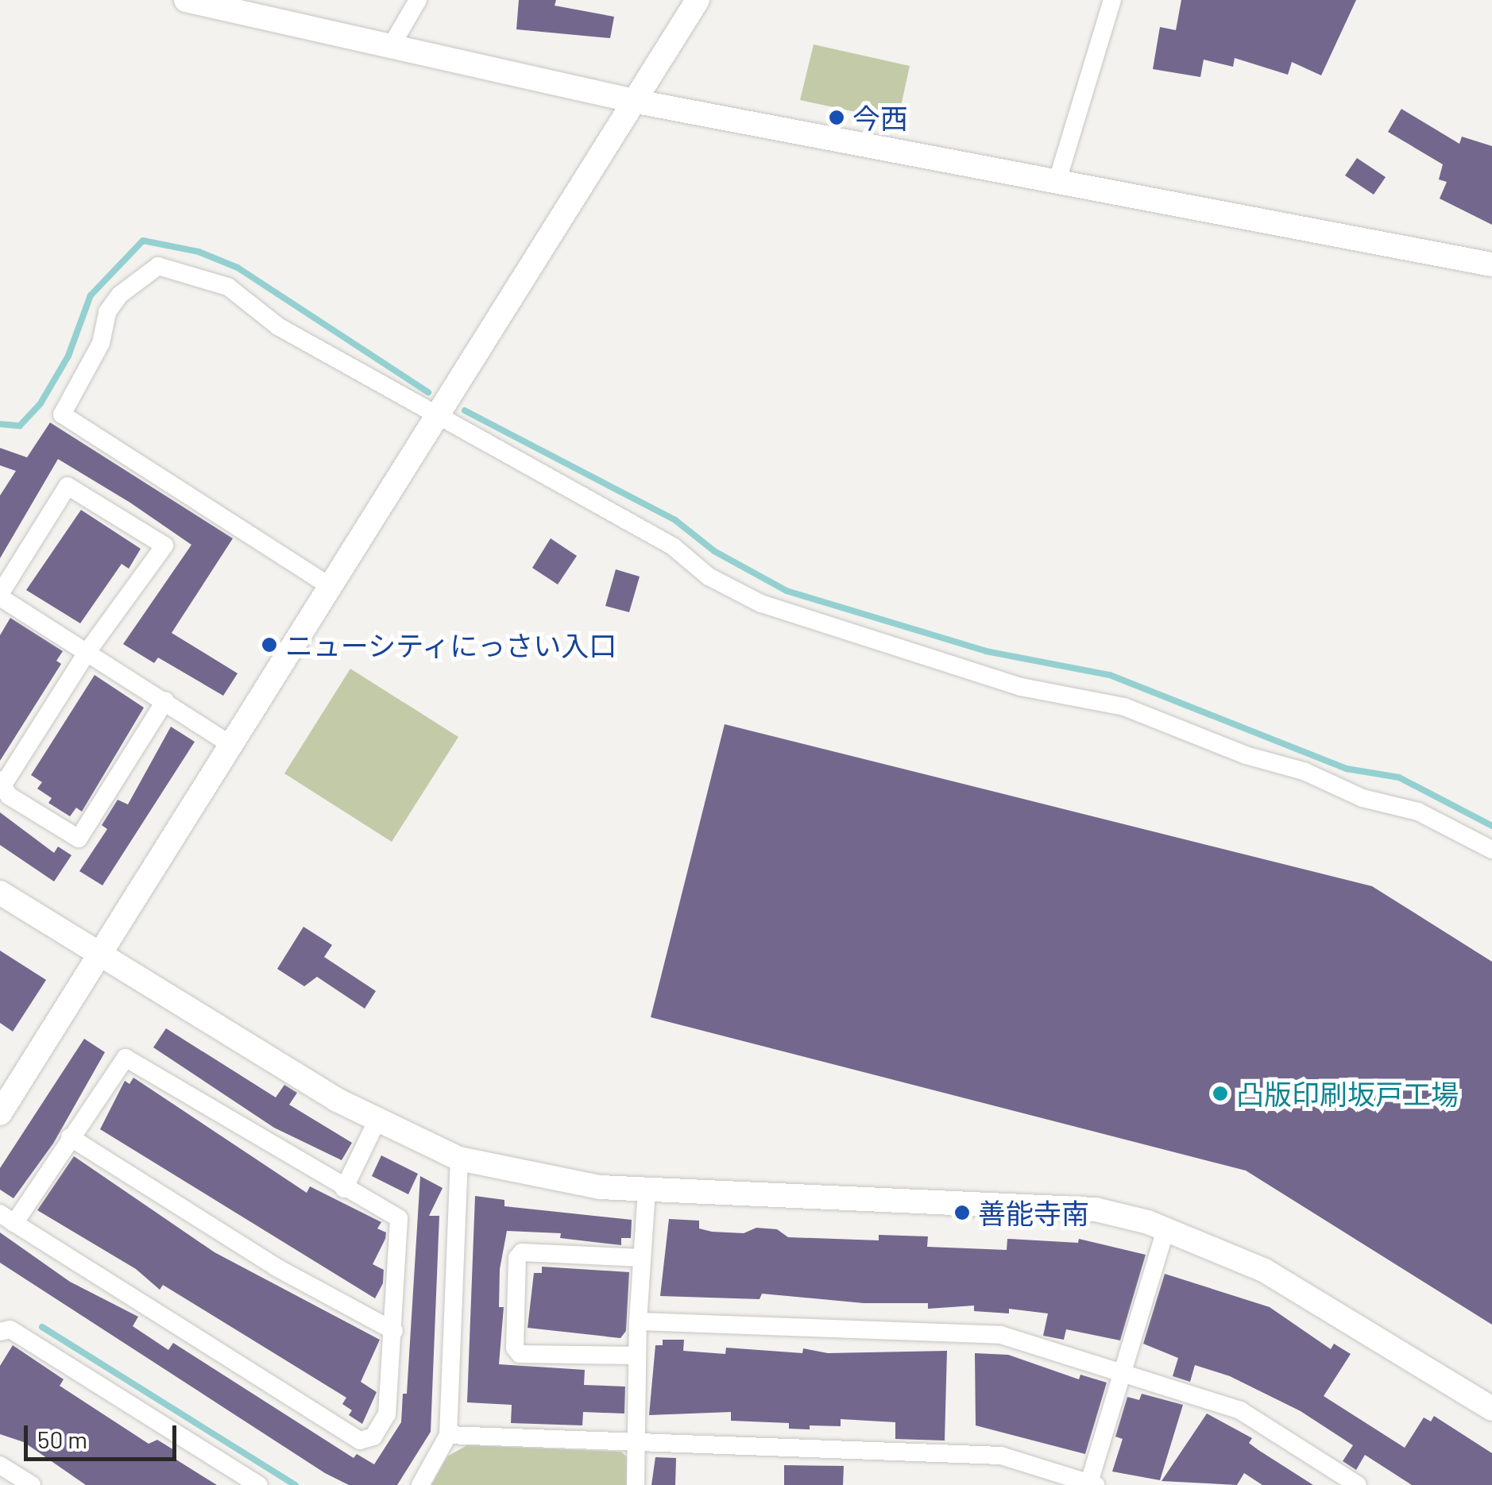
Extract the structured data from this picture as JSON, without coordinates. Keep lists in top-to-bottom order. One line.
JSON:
{"places":["今西","ニューシティにっさい入口","凸版印刷坂戸工場","善能寺南"],"scale_bar":"50 m"}
